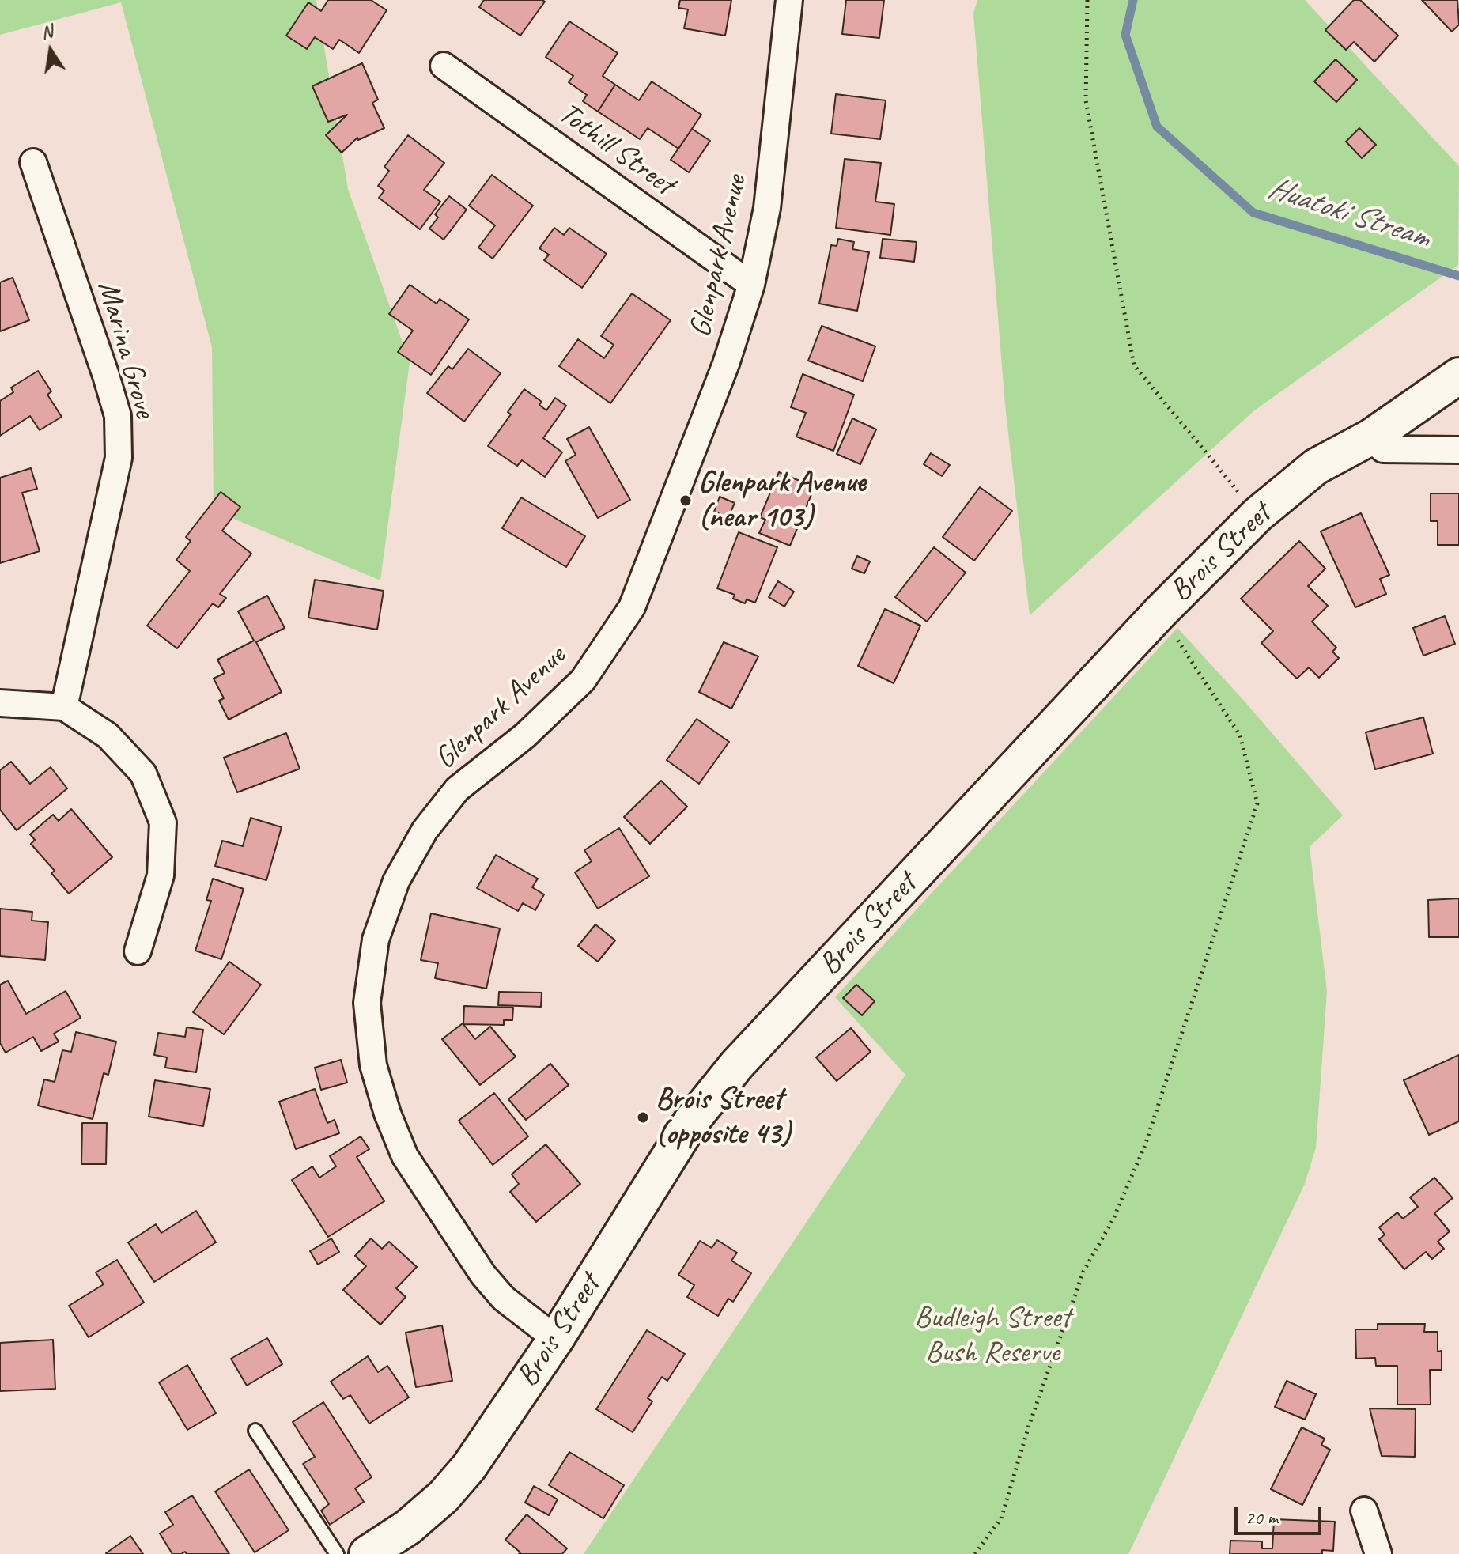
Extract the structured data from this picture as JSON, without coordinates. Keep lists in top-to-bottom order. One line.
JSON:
{"streets":{"main road":["Brois Street"],"street":["Tothill Street","Glenpark Avenue","Marina Grove"]},"crossings":[["Tothill Street","Glenpark Avenue"],["Glenpark Avenue","Brois Street"]],"water":["Huatoki Stream"],"parks":["Budleigh Street Bush Reserve"],"places":["Glenpark Avenue (near 103)","Brois Street (opposite 43)"],"scale_bar":"20 m","north":"top"}
